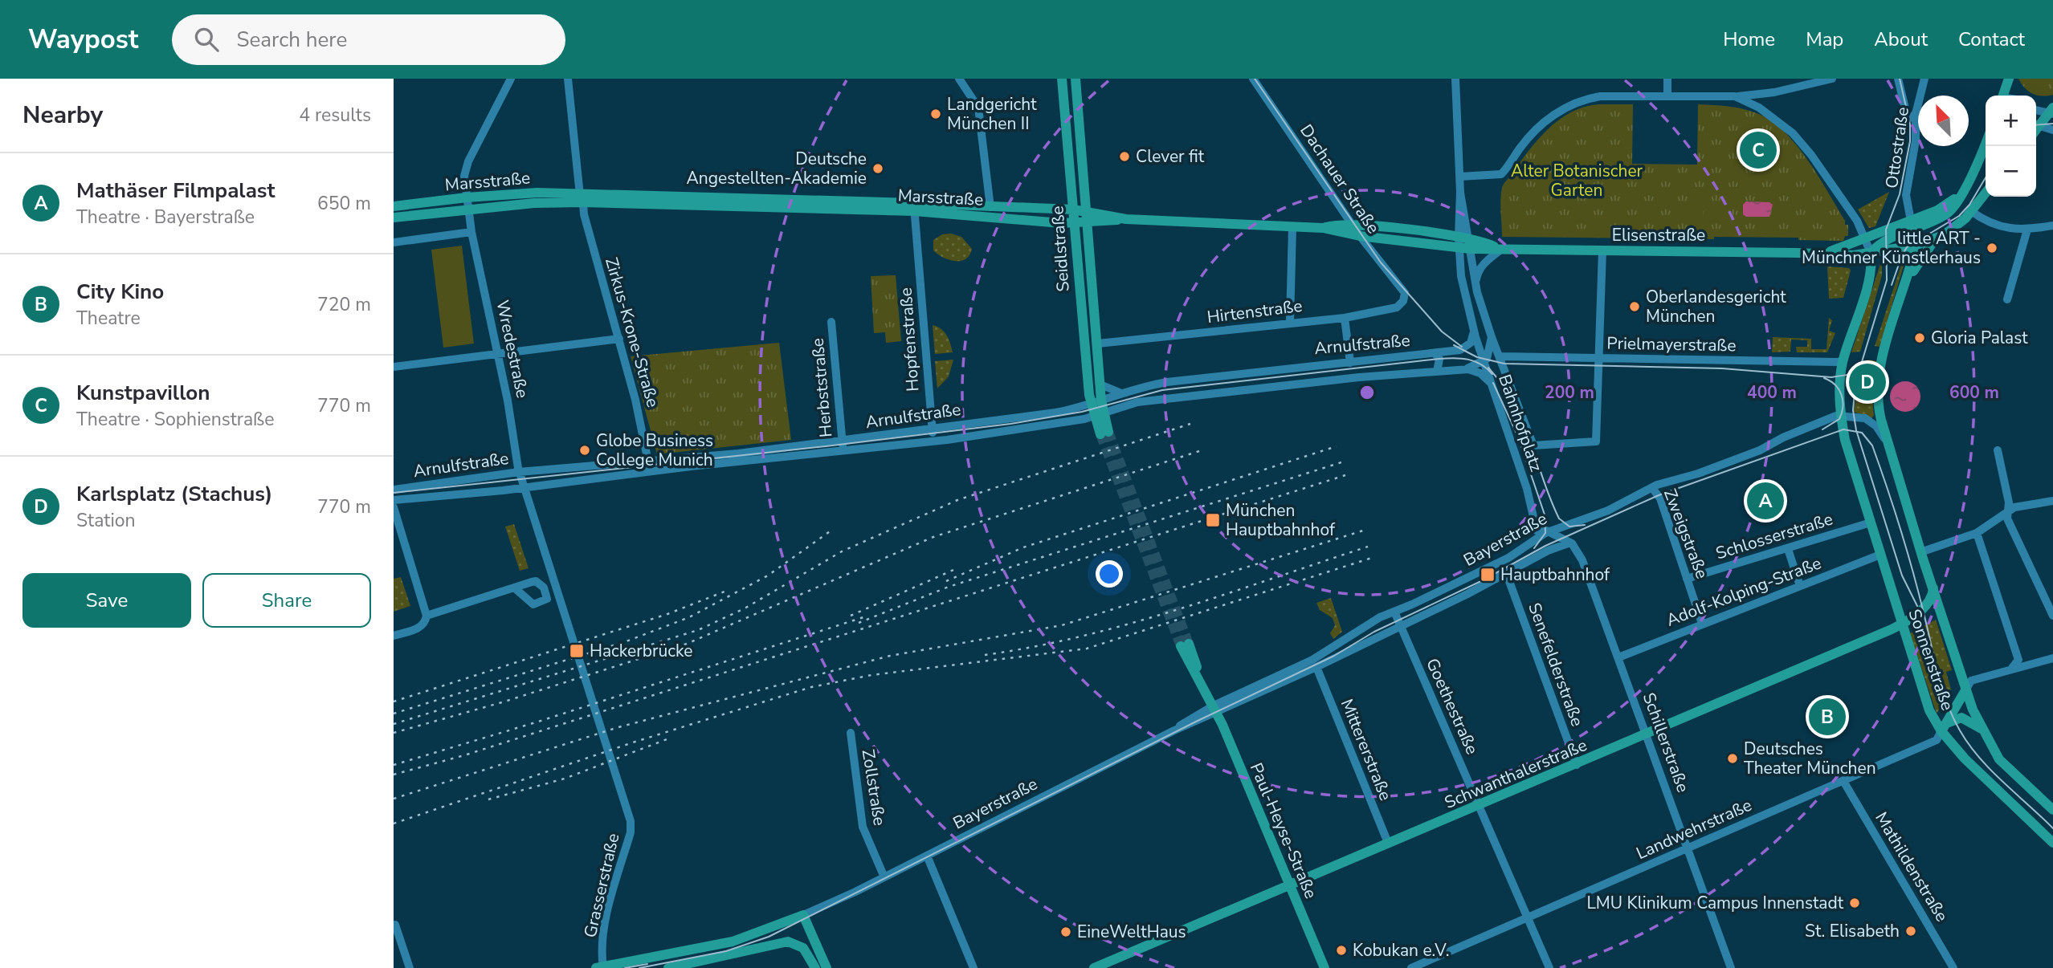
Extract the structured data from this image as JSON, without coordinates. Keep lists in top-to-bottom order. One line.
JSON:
{"streets":{"main road":["Marsstraße","Elisenstraße","Seidlstraße","Bayerstraße","Sonnenstraße","Schwanthalerstraße","Landwehrstraße","Paul-Heyse-Straße"],"street":["Ottostraße","Dachauer Straße","Hirtenstraße","Zirkus-Krone-Straße","Hopfenstraße","Arnulfstraße","Prielmayerstraße","Wredestraße","Herbststraße","Bahnhofplatz","Zweigstraße","Schlosserstraße","Adolf-Kolping-Straße","Senefelderstraße","Goethestraße","Schillerstraße","Mittererstraße","Zollstraße","Mathildenstraße","Grasserstraße"]},"crossings":[["Ottostraße","Elisenstraße"],["Dachauer Straße","Marsstraße"],["Dachauer Straße","Elisenstraße"],["Dachauer Straße","Hirtenstraße"],["Marsstraße","Elisenstraße"],["Marsstraße","Seidlstraße"],["Marsstraße","Zirkus-Krone-Straße"],["Marsstraße","Hopfenstraße"],["Marsstraße","Wredestraße"],["Elisenstraße","Bahnhofplatz"],["Elisenstraße","Sonnenstraße"],["Seidlstraße","Hirtenstraße"],["Seidlstraße","Arnulfstraße"],["Zirkus-Krone-Straße","Arnulfstraße"],["Hopfenstraße","Arnulfstraße"],["Arnulfstraße","Wredestraße"],["Arnulfstraße","Herbststraße"],["Arnulfstraße","Bahnhofplatz"],["Arnulfstraße","Grasserstraße"],["Prielmayerstraße","Bahnhofplatz"],["Prielmayerstraße","Sonnenstraße"],["Wredestraße","Grasserstraße"],["Bahnhofplatz","Bayerstraße"],["Zweigstraße","Schlosserstraße"],["Zweigstraße","Bayerstraße"],["Zweigstraße","Adolf-Kolping-Straße"],["Schlosserstraße","Sonnenstraße"],["Bayerstraße","Sonnenstraße"],["Bayerstraße","Senefelderstraße"],["Bayerstraße","Goethestraße"],["Bayerstraße","Schillerstraße"],["Bayerstraße","Mittererstraße"],["Bayerstraße","Zollstraße"],["Bayerstraße","Paul-Heyse-Straße"],["Bayerstraße","Grasserstraße"],["Adolf-Kolping-Straße","Sonnenstraße"],["Adolf-Kolping-Straße","Schillerstraße"],["Sonnenstraße","Schwanthalerstraße"],["Sonnenstraße","Landwehrstraße"],["Senefelderstraße","Schwanthalerstraße"],["Goethestraße","Schwanthalerstraße"],["Goethestraße","Landwehrstraße"],["Schillerstraße","Schwanthalerstraße"],["Schillerstraße","Landwehrstraße"],["Mittererstraße","Schwanthalerstraße"],["Schwanthalerstraße","Paul-Heyse-Straße"],["Landwehrstraße","Mathildenstraße"]],"parks":["Alter Botanischer Garten"],"places":{"other":["Landgericht München II","Clever fit","Deutsche Angestellten-Akademie","little ART - Münchner Künstlerhaus","Oberlandesgericht München","Gloria Palast","Globe Business College Munich","Deutsches Theater München","LMU Klinikum Campus Innenstadt","St. Elisabeth","EineWeltHaus","Kobukan e.V."],"transit":["München Hauptbahnhof","Hauptbahnhof","Hackerbrücke"]},"north":"top left","page":{"header":"Waypost","search":"Search here","nav":["Home","Map","About","Contact"],"heading":["Nearby","4 results"],"map_buttons":["+","−"],"pins":["C","D","A","B"],"list":[{"mark":"A","name":"Mathäser Filmpalast","note":"Theatre · Bayerstraße","value":"650 m"},{"mark":"B","name":"City Kino","note":"Theatre","value":"720 m"},{"mark":"C","name":"Kunstpavillon","note":"Theatre · Sophienstraße","value":"770 m"},{"mark":"D","name":"Karlsplatz (Stachus)","note":"Station","value":"770 m"}],"buttons":["Save","Share"]},"rings":["200 m","400 m","600 m"]}
